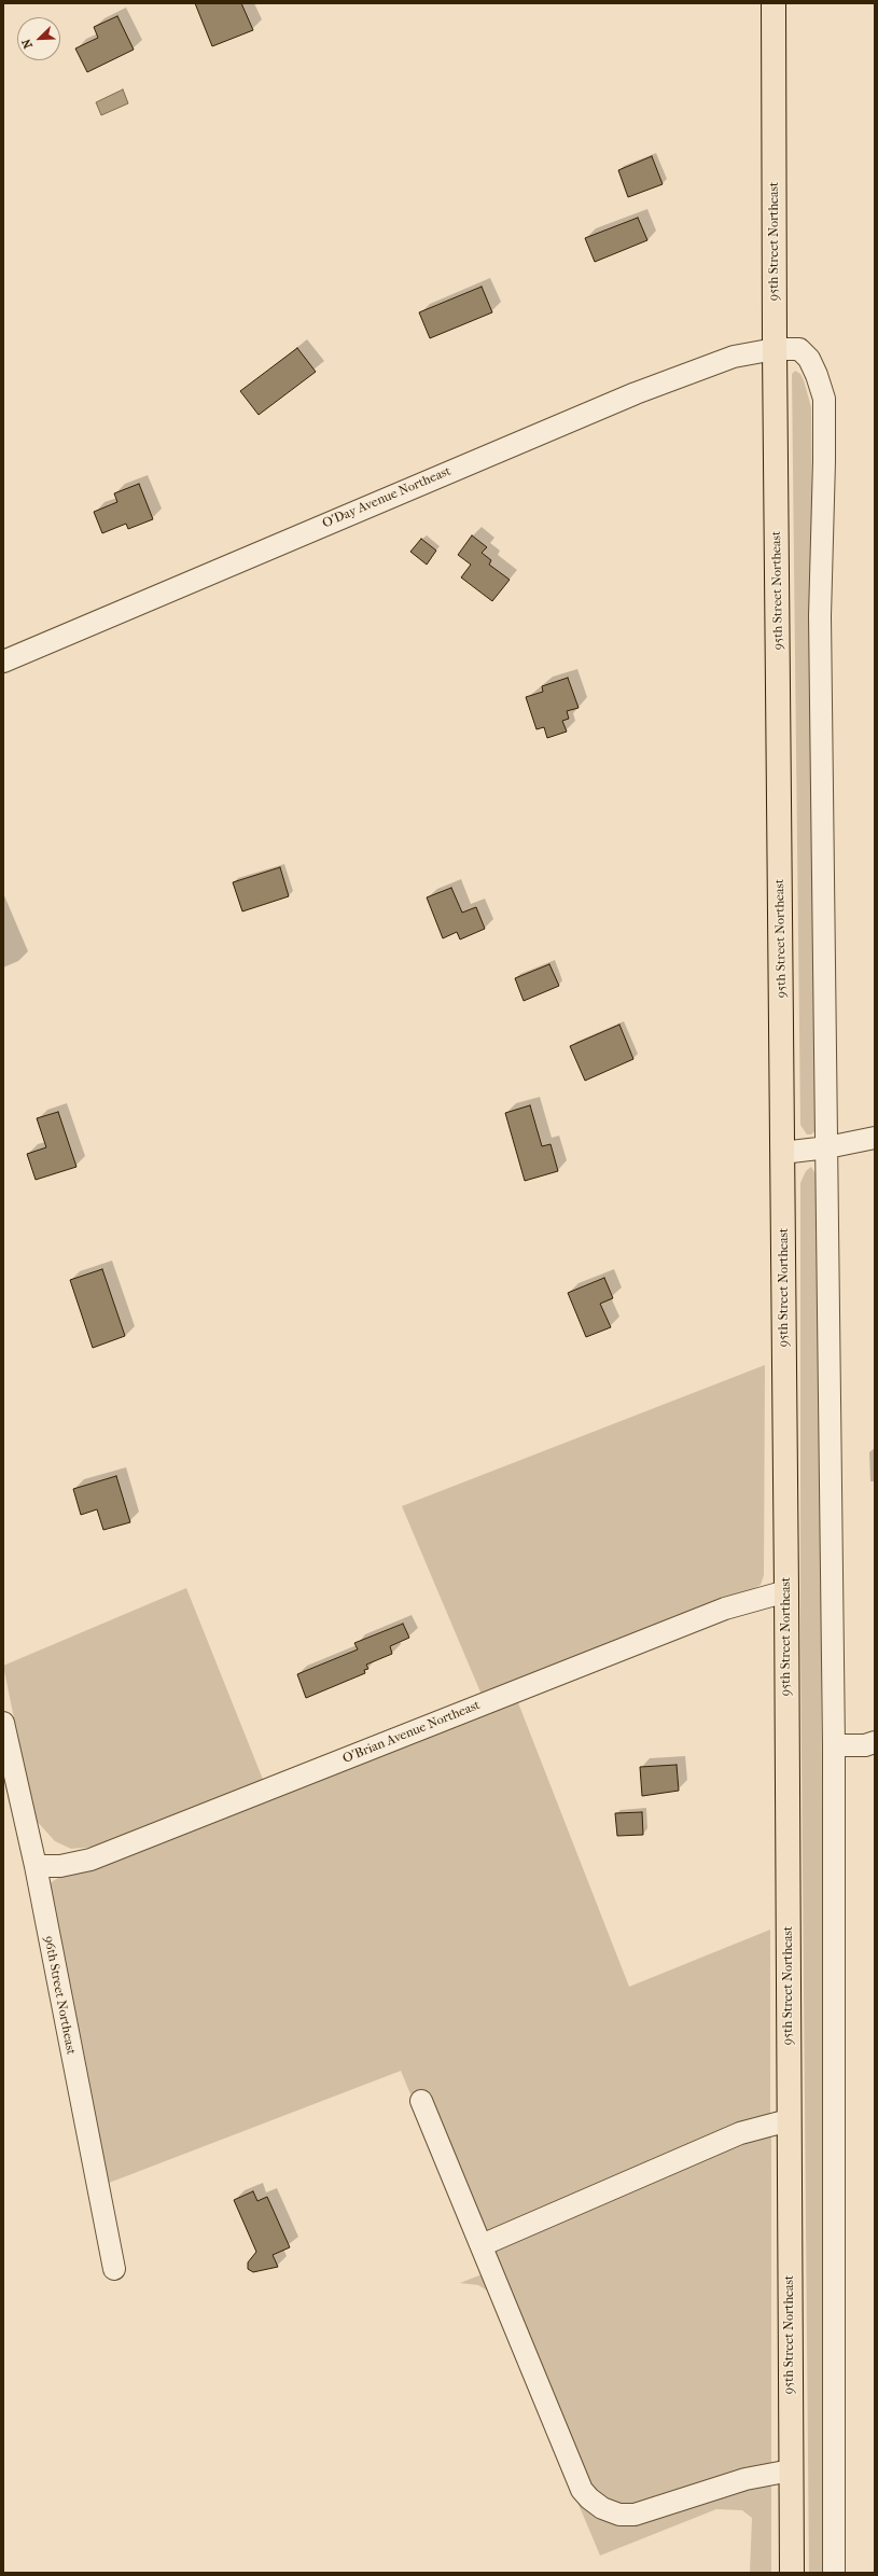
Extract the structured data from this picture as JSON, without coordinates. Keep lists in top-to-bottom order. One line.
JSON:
{"streets":{"main road":["95th Street Northeast"],"street":["O'Day Avenue Northeast","O'Brian Avenue Northeast","96th Street Northeast"]},"crossings":[["95th Street Northeast","O'Day Avenue Northeast"],["95th Street Northeast","O'Brian Avenue Northeast"],["O'Brian Avenue Northeast","96th Street Northeast"]],"north":"bottom left"}
